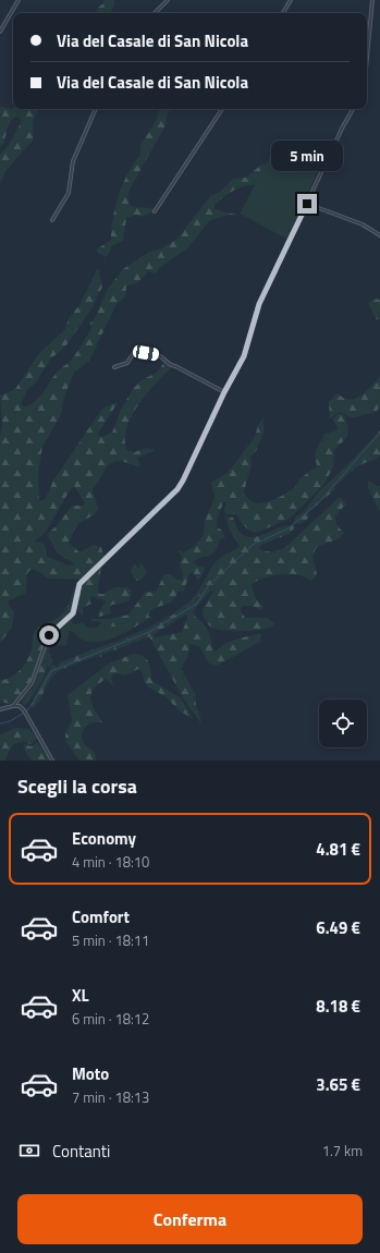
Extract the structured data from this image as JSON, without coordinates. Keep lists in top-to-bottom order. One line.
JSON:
{"page":{"banner":["Via del Casale di San Nicola","Via del Casale di San Nicola"],"bubble":"5 min","heading":"Scegli la corsa","list":[{"name":"Economy","note":"4 min · 18:10","value":"4.81 €"},{"name":"Comfort","note":"5 min · 18:11","value":"6.49 €"},{"name":"XL","note":"6 min · 18:12","value":"8.18 €"},{"name":"Moto","note":"7 min · 18:13","value":"3.65 €"}],"pay":["Contanti","1.7 km"],"buttons":"Conferma"}}
